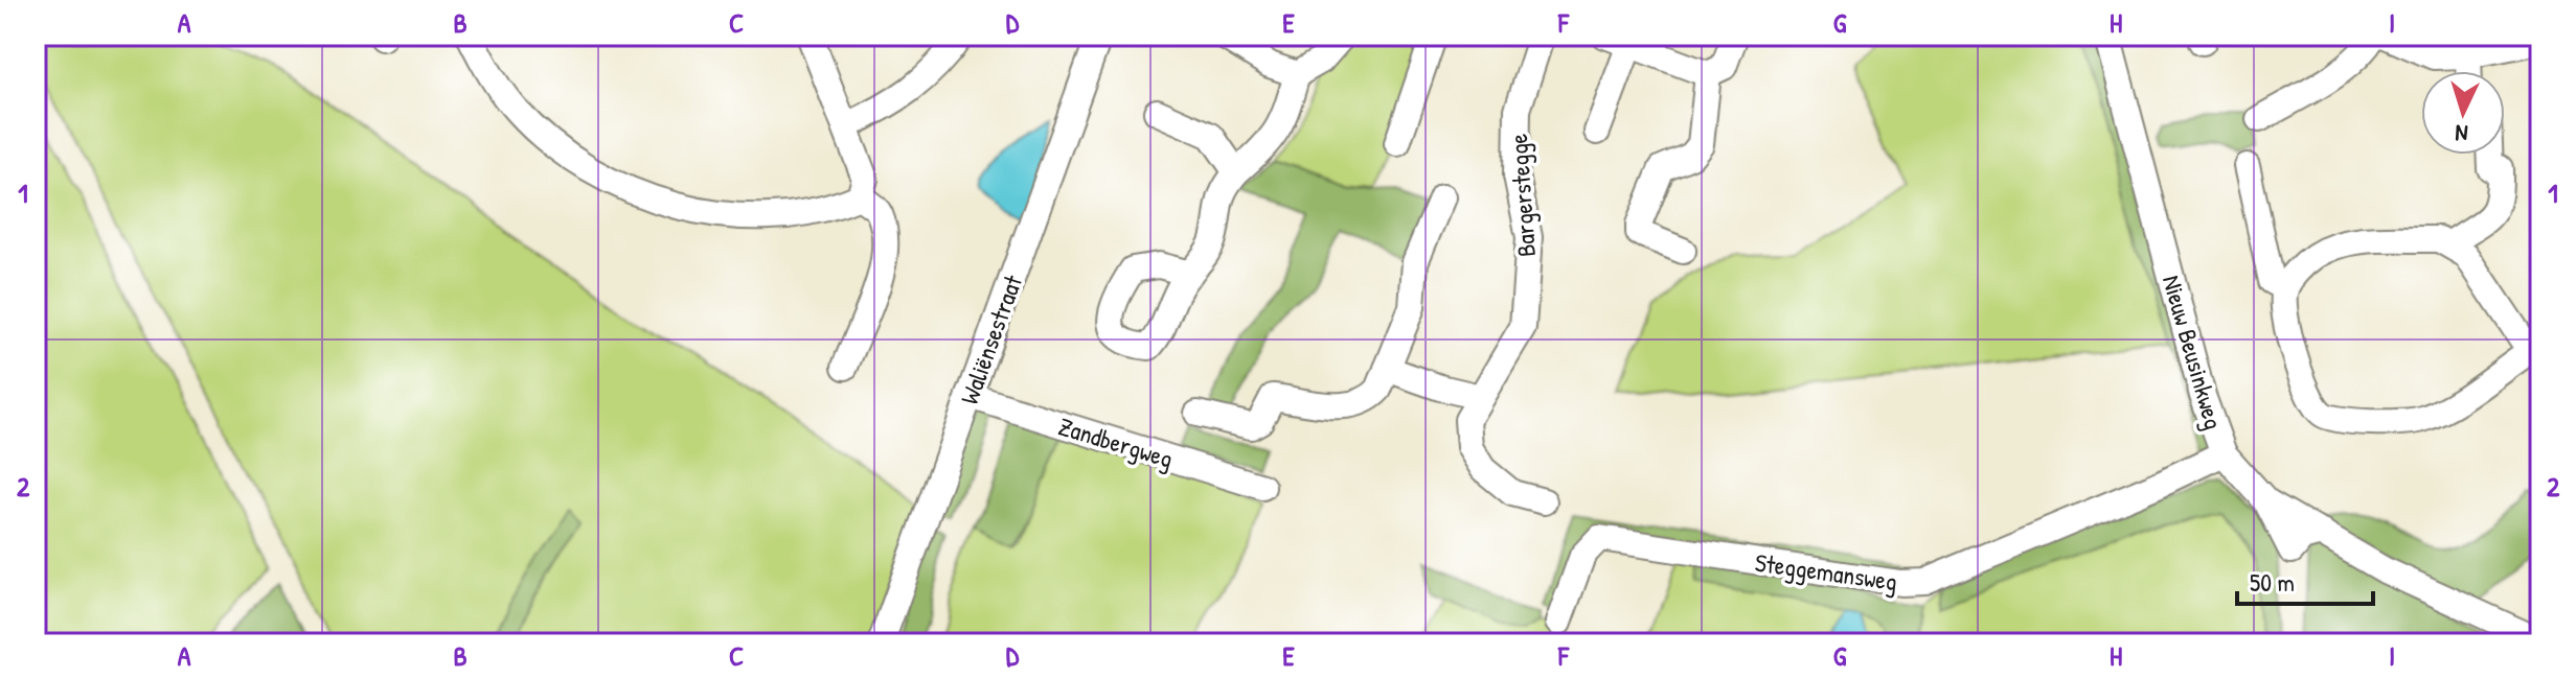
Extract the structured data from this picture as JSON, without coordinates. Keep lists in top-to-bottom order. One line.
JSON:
{"streets":{"street":["Bargerstegge","Waliënsestraat","Nieuw Beusinkweg","Zandbergweg","Steggemansweg"]},"crossings":[["Waliënsestraat","Zandbergweg"],["Nieuw Beusinkweg","Steggemansweg"]],"scale_bar":"50 m","north":"bottom","grid":{"columns":["A","B","C","D","E","F","G","H","I"],"rows":["1","2"]}}
